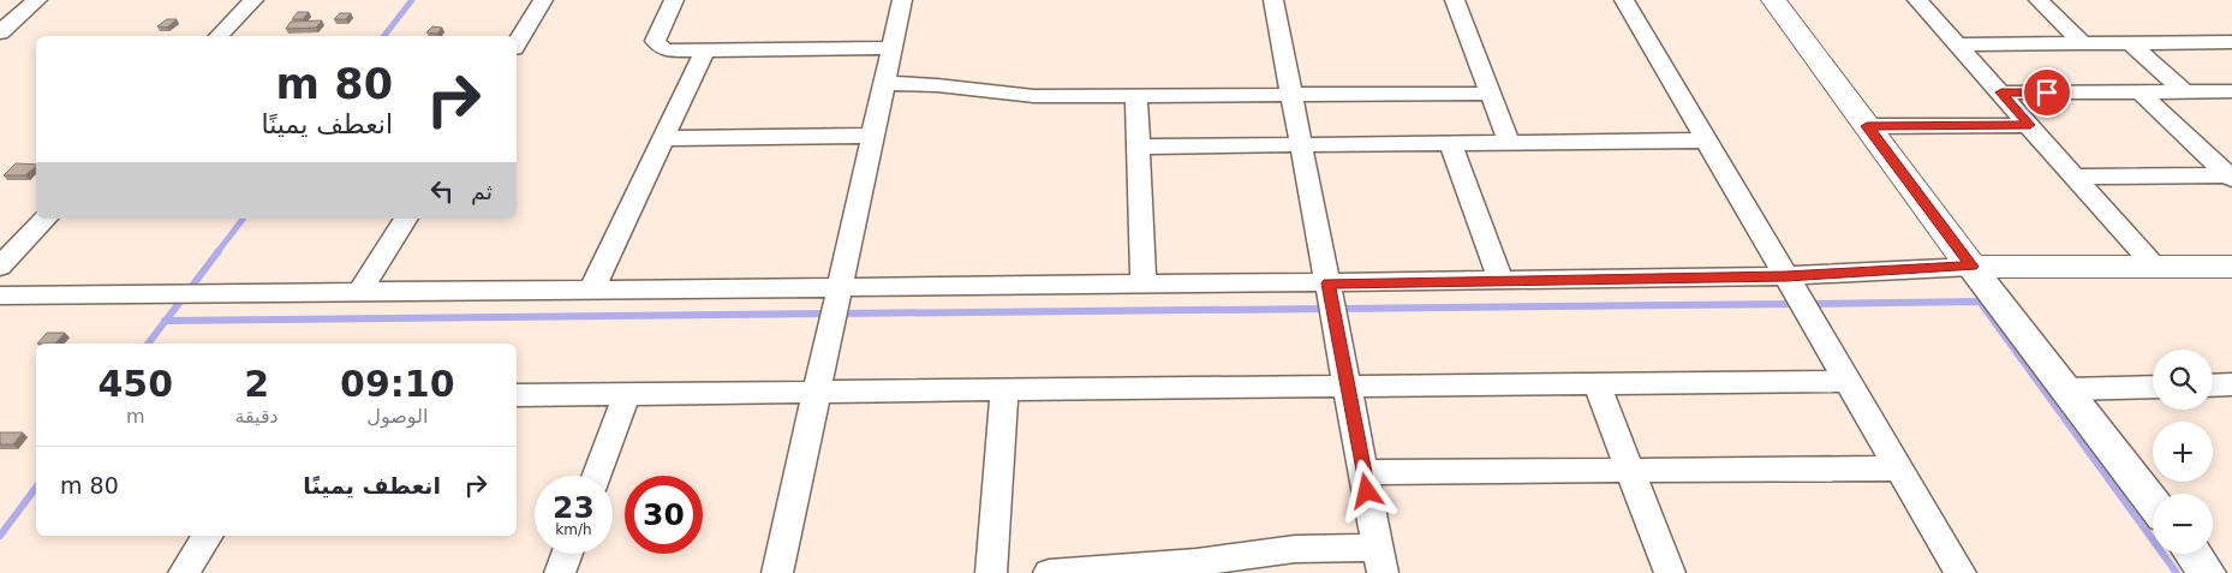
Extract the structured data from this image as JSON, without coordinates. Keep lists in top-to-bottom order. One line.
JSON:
{"page":{"turn":["80 m","انعطف يمينًا"],"then":"ثم","eta":["09:10","الوصول","2","دقيقة","450","m"],"map_buttons":["+","−"],"list":[{"name":"انعطف يمينًا","value":"80 m"}],"speed":"23 km/h","limit":"30"}}
